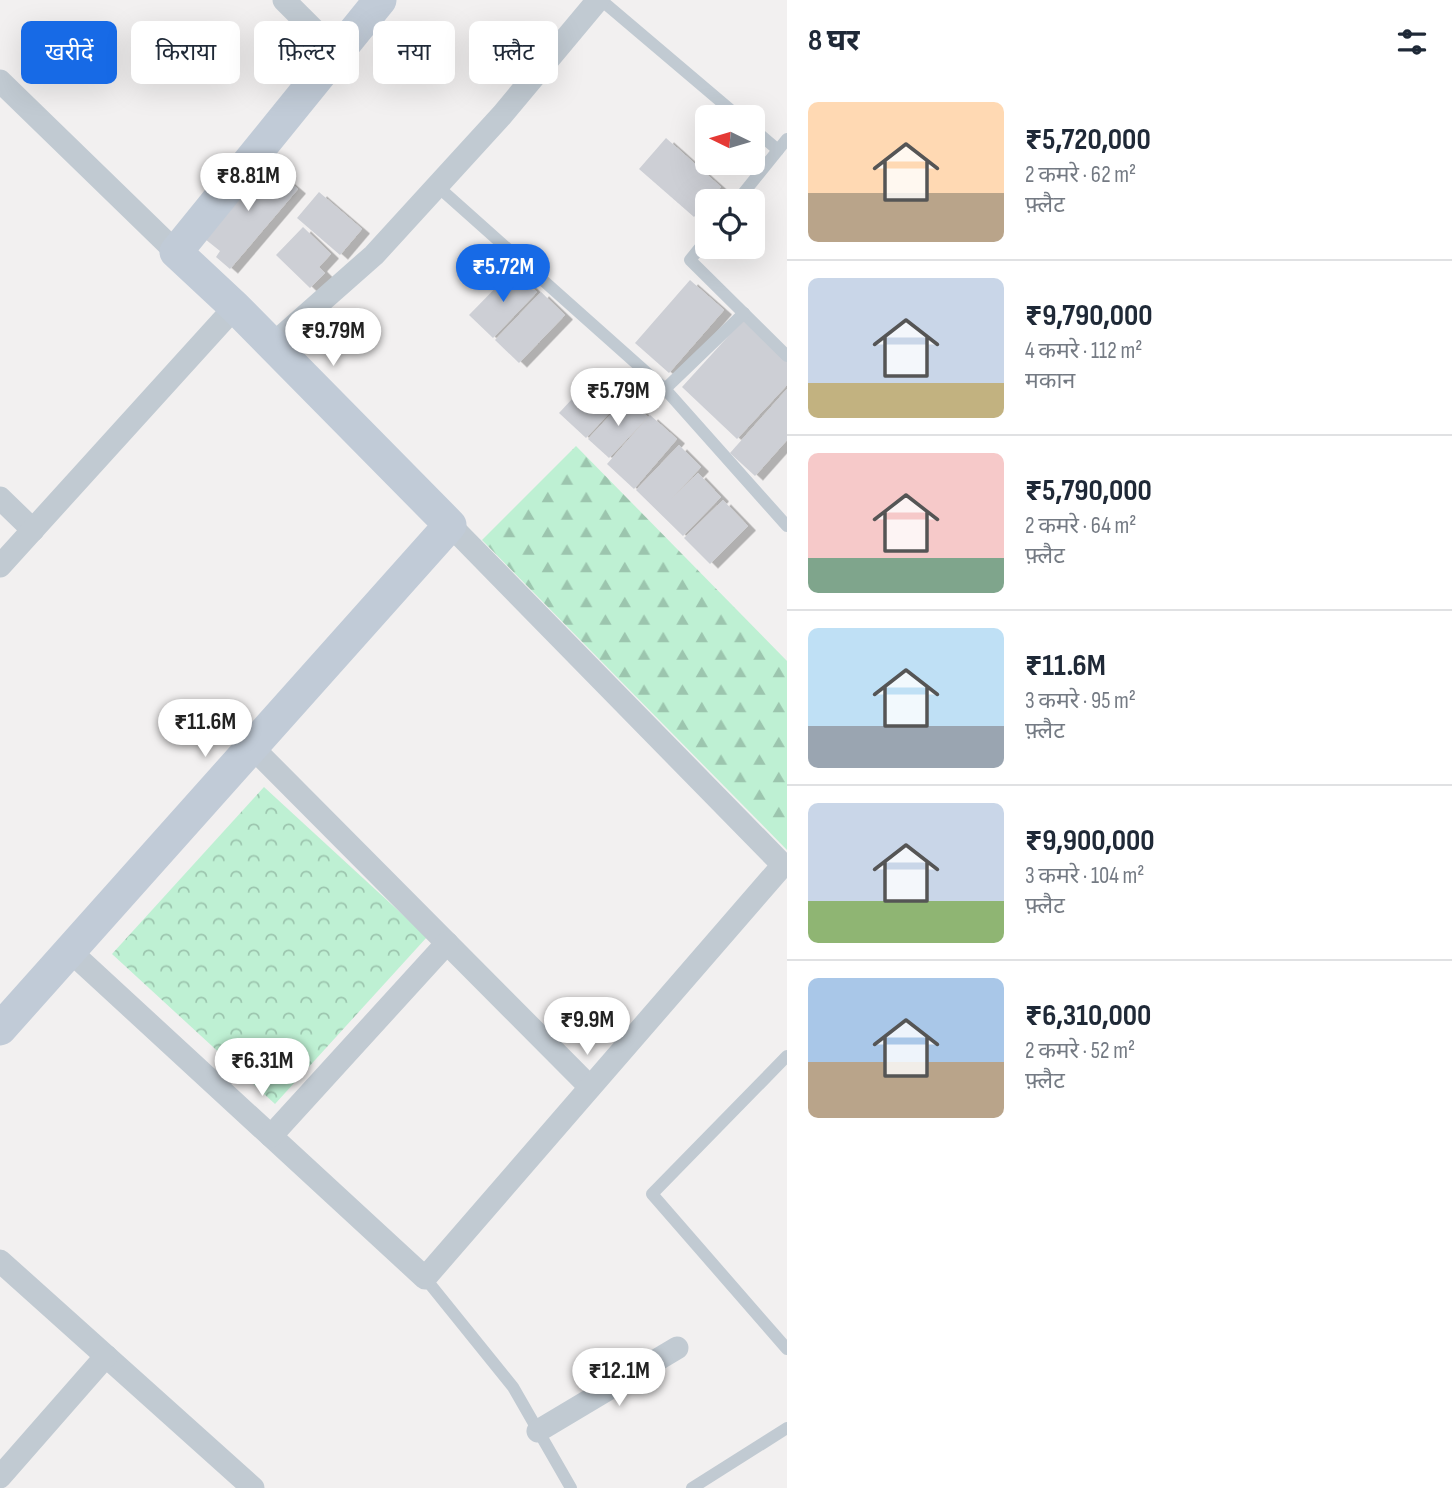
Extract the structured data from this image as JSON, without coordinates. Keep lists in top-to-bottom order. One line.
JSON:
{"north":"left","page":{"heading":"8 घर","chip":["खरीदें","किराया","फ़िल्टर","नया","फ़्लैट"],"list":[{"name":"₹5,720,000","note":"2 कमरे · 62 m² · फ़्लैट"},{"name":"₹9,790,000","note":"4 कमरे · 112 m² · मकान"},{"name":"₹5,790,000","note":"2 कमरे · 64 m² · फ़्लैट"},{"name":"₹11.6M","note":"3 कमरे · 95 m² · फ़्लैट"},{"name":"₹9,900,000","note":"3 कमरे · 104 m² · फ़्लैट"},{"name":"₹6,310,000","note":"2 कमरे · 52 m² · फ़्लैट"}],"price":["₹8.81M","₹5.72M","₹9.79M","₹5.79M","₹11.6M","₹9.9M","₹6.31M","₹12.1M"]}}
